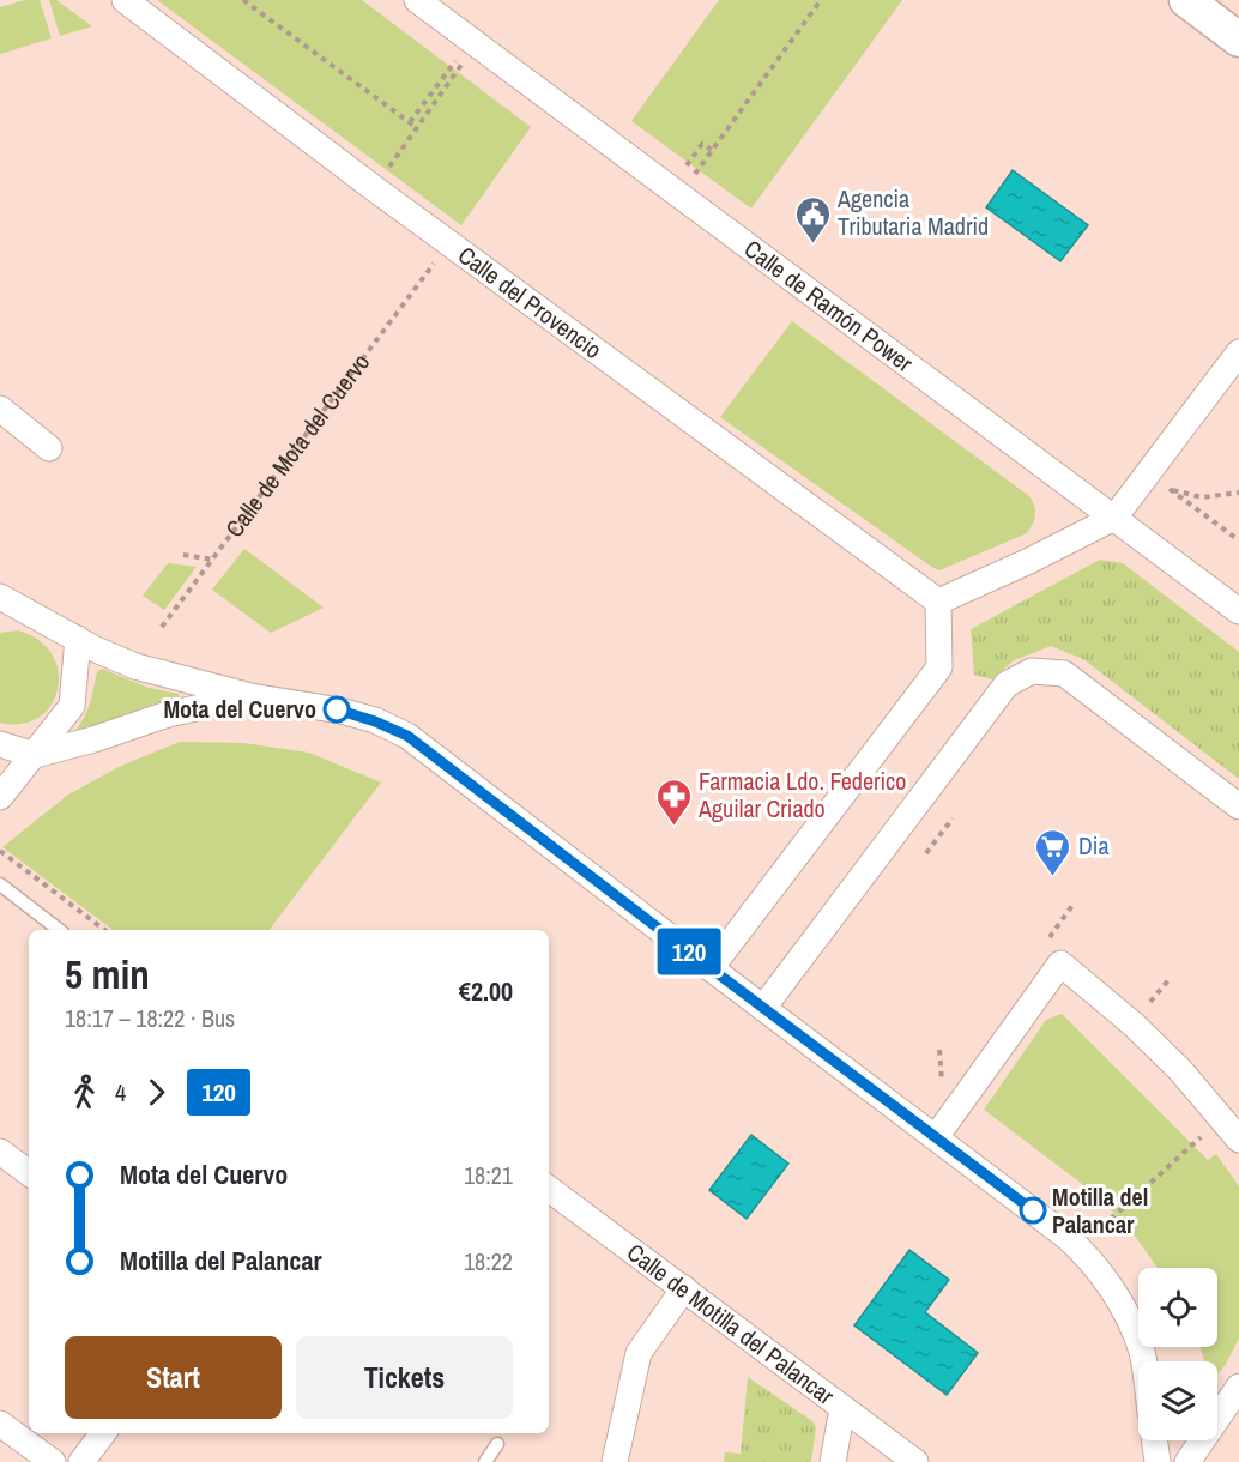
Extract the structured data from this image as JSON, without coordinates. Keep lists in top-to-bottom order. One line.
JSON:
{"streets":{"street":["Calle del Provencio","Calle de Ramón Power","Calle de Motilla del Palancar"],"path":["Calle de Mota del Cuervo"]},"places":{"public building":["Agencia Tributaria Madrid"],"other":["Mota del Cuervo","Motilla del Palancar"],"pharmacy":["Farmacia Ldo. Federico Aguilar Criado"],"supermarket":["Dia"]},"lines":["bus line 120"],"page":{"on_map":"120","heading":["5 min","18:17 – 18:22 · Bus","€2.00"],"legs":["4","120"],"list":[{"name":"Mota del Cuervo","value":"18:21"},{"name":"Motilla del Palancar","value":"18:22"}],"buttons":["Start","Tickets"]}}
